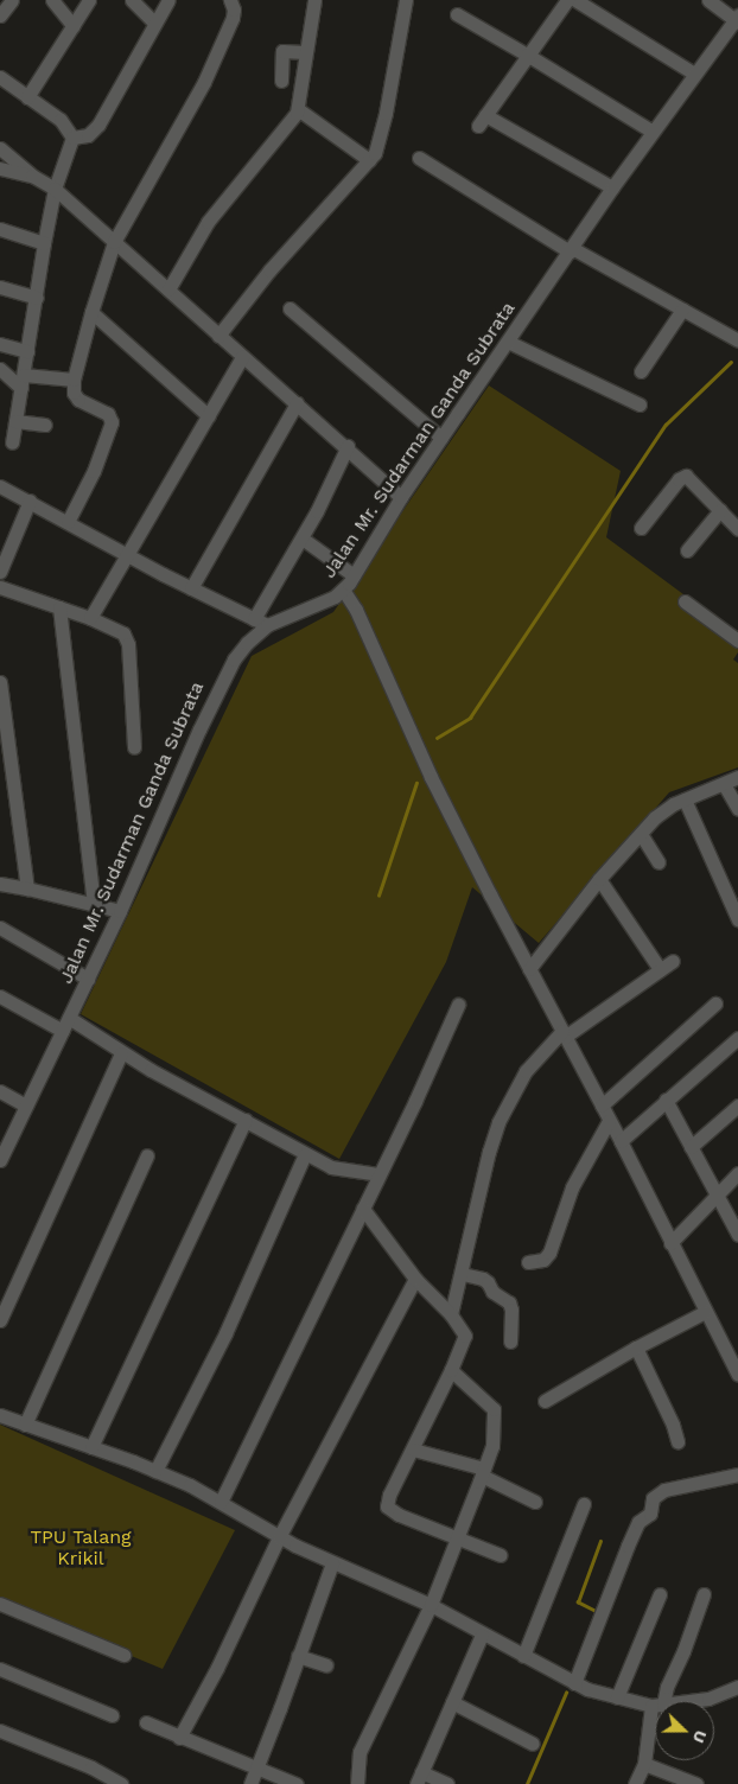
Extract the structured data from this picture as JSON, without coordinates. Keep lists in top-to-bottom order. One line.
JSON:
{"streets":{"street":["Jalan Mr. Sudarman Ganda Subrata"]},"parks":["TPU Talang Krikil"],"north":"right"}
